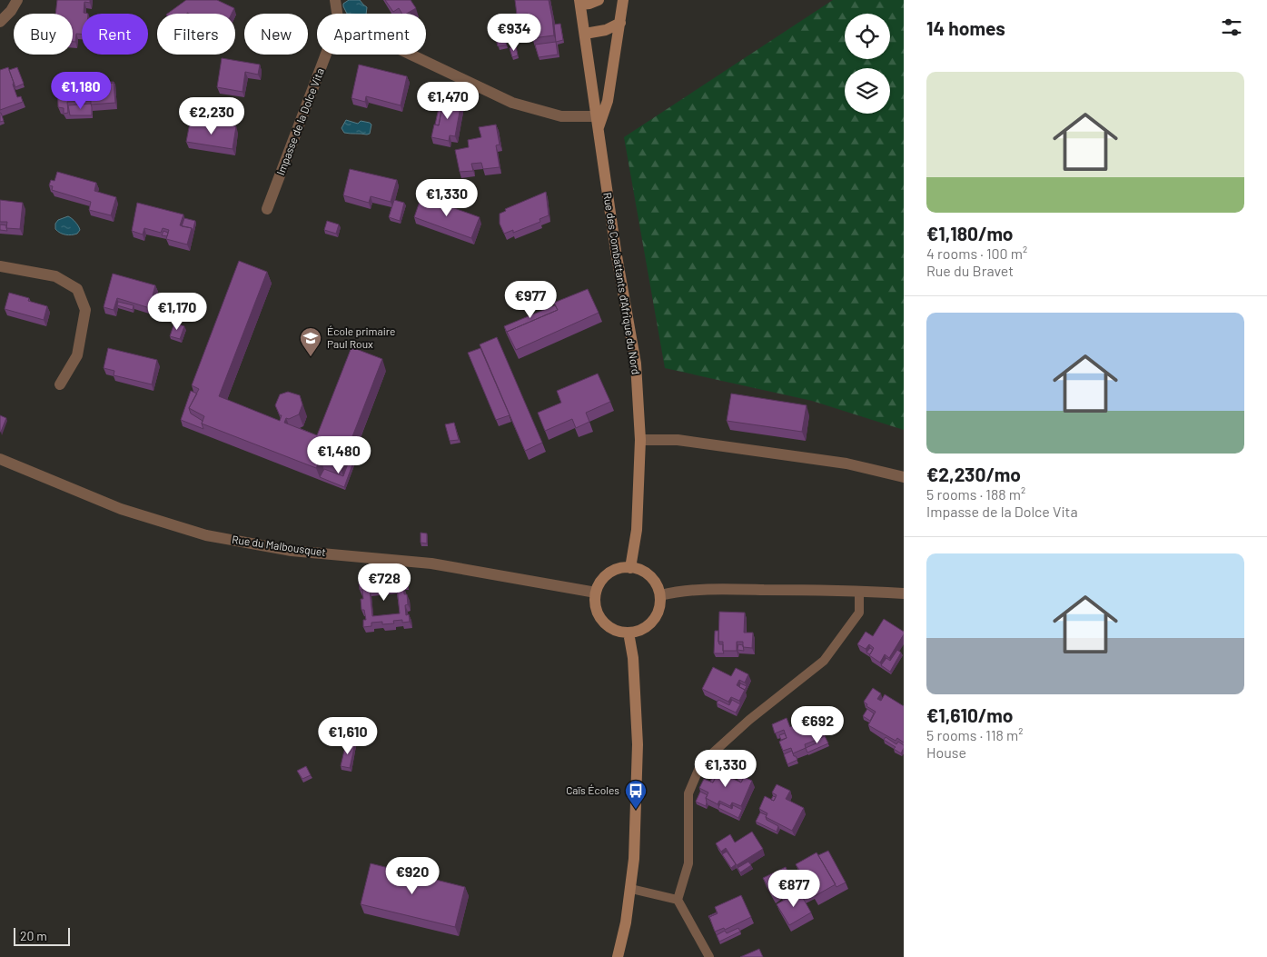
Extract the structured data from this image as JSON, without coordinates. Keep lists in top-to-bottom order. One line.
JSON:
{"streets":{"main road":["Rue des Combattants d'Afrique du Nord"],"street":["Impasse de la Dolce Vita","Rue du Malbousquet"]},"crossings":[["Rue des Combattants d'Afrique du Nord","Rue du Malbousquet"]],"places":{"school or university":["École primaire Paul Roux"],"bus stop":["Caïs Écoles"]},"scale_bar":"20 m","page":{"heading":"14 homes","price":["€934","€1,180","€1,470","€2,230","€1,330","€977","€1,170","€1,480","€728","€692","€1,610","€1,330","€920","€877"],"chip":["Buy","Rent","Filters","New","Apartment"],"list":[{"name":"€1,180/mo","note":"4 rooms · 100 m² · Rue du Bravet"},{"name":"€2,230/mo","note":"5 rooms · 188 m² · Impasse de la Dolce Vita"},{"name":"€1,610/mo","note":"5 rooms · 118 m² · House"}],"scale":"20 m"}}
